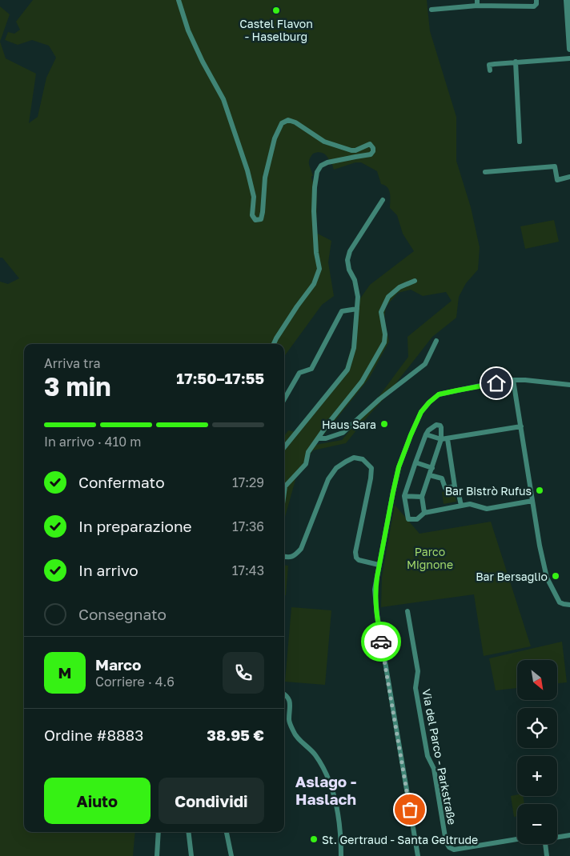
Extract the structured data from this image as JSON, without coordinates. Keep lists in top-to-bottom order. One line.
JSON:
{"streets":{"street":["Via del Parco - Parkstraße"]},"districts":["Aslago - Haslach"],"parks":["Parco Mignone"],"places":["Castel Flavon - Haselburg","Haus Sara","Bar Bistrò Rufus","Bar Bersaglio","St. Gertraud - Santa Geltrude"],"north":"bottom right","page":{"heading":["3 min","Arriva tra","17:50–17:55"],"panel":["Marco","Corriere · 4.6","Ordine #8883","38.95 €"],"bar":"In arrivo · 410 m","list":[["Confermato","17:29"],["In preparazione","17:36"],["In arrivo","17:43"],"Consegnato"],"round":"M","map_buttons":["+","−"],"buttons":["Aiuto","Condividi"]}}
